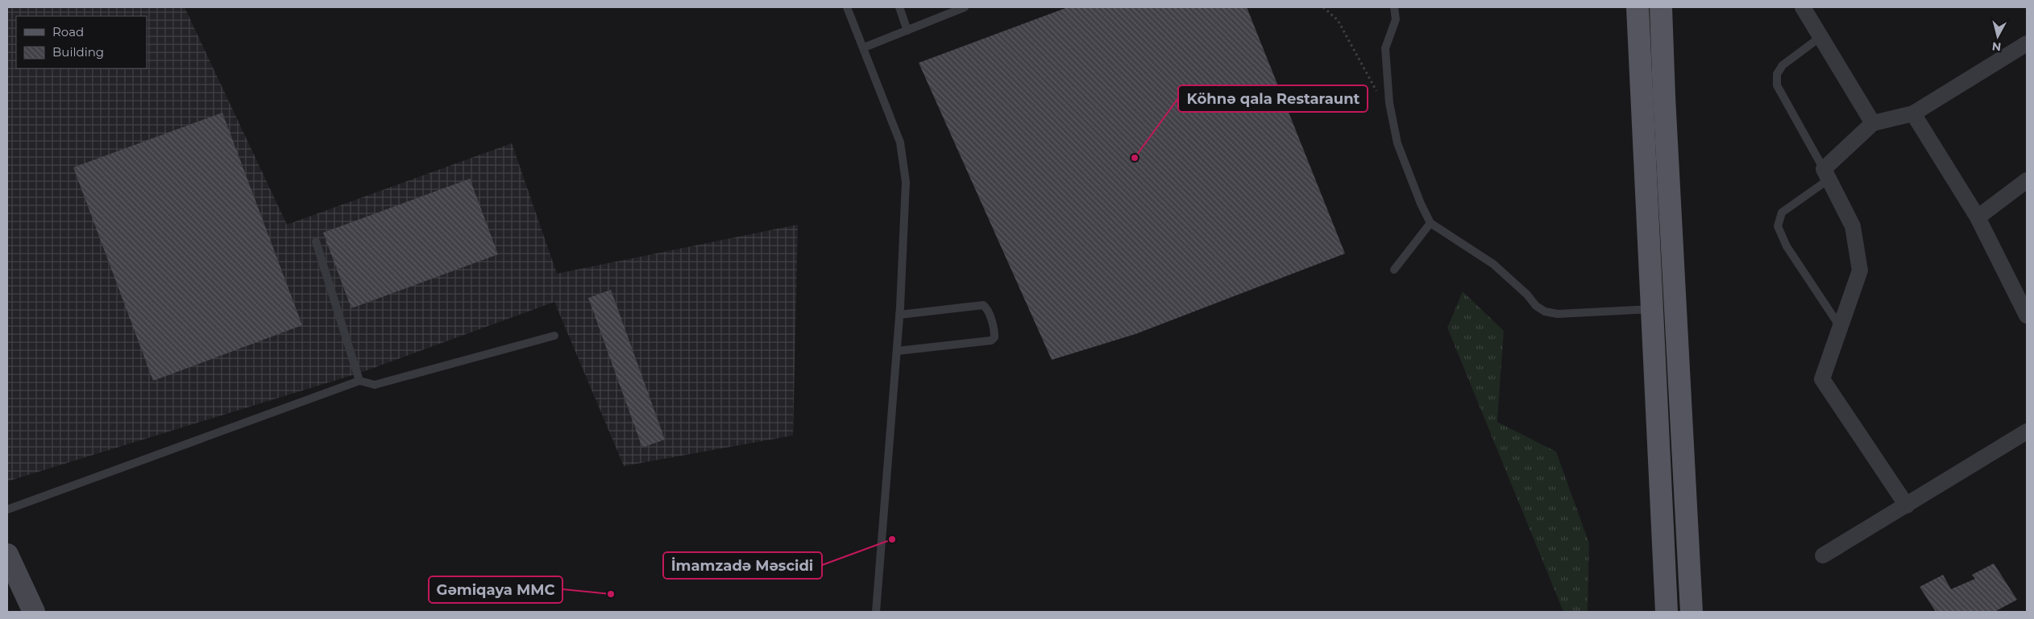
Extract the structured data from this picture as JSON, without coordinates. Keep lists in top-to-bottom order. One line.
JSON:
{"places":["Köhnə qala Restaraunt","İmamzadə Məscidi","Gəmiqaya MMC"],"legend":["Road","Building"],"north":"bottom"}
